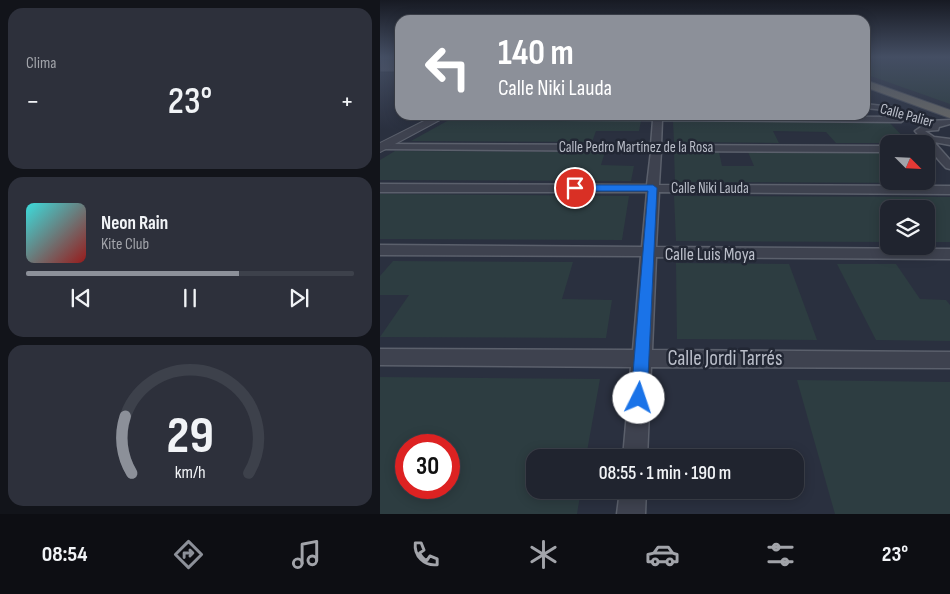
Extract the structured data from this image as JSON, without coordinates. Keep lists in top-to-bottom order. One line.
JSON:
{"streets":{"street":["Calle Palier","Calle Pedro Martínez de la Rosa","Calle Niki Lauda","Calle Luis Moya","Calle Jordi Tarrés"]},"north":"bottom right","page":{"tile":"Clima","turn":["140 m","Calle Niki Lauda"],"heat":["−","23°","+"],"song":["Neon Rain","Kite Club"],"limit":"30","trip":"08:55 · 1 min · 190 m","tabs":["08:54","23°"],"gauge":["29","km/h"]}}
